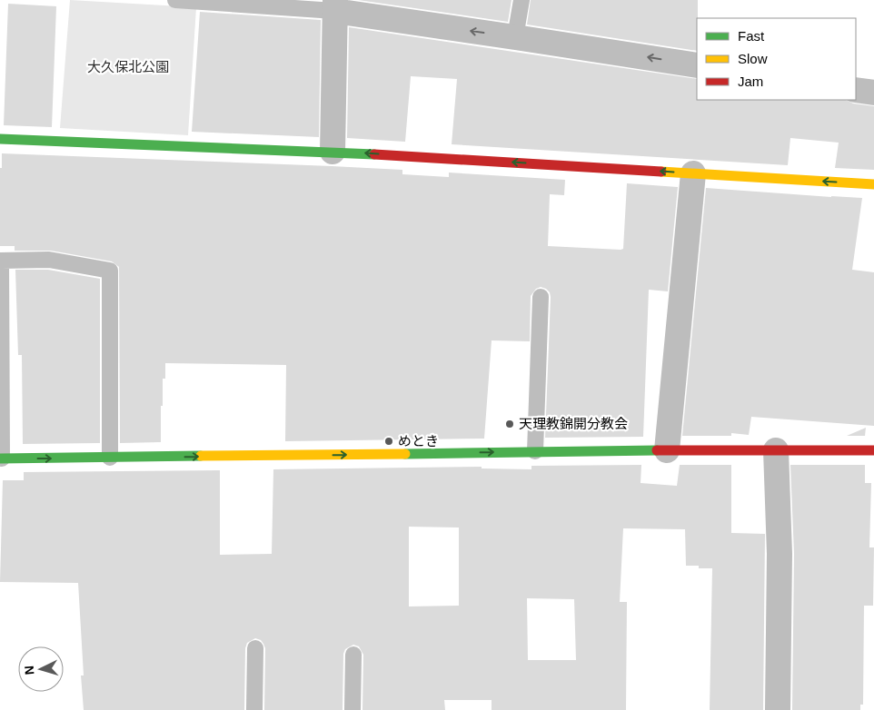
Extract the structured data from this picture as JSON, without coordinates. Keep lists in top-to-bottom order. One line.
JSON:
{"parks":["大久保北公園"],"places":["天理教錦開分教会","めとき"],"legend":["Fast","Slow","Jam"],"north":"left"}
